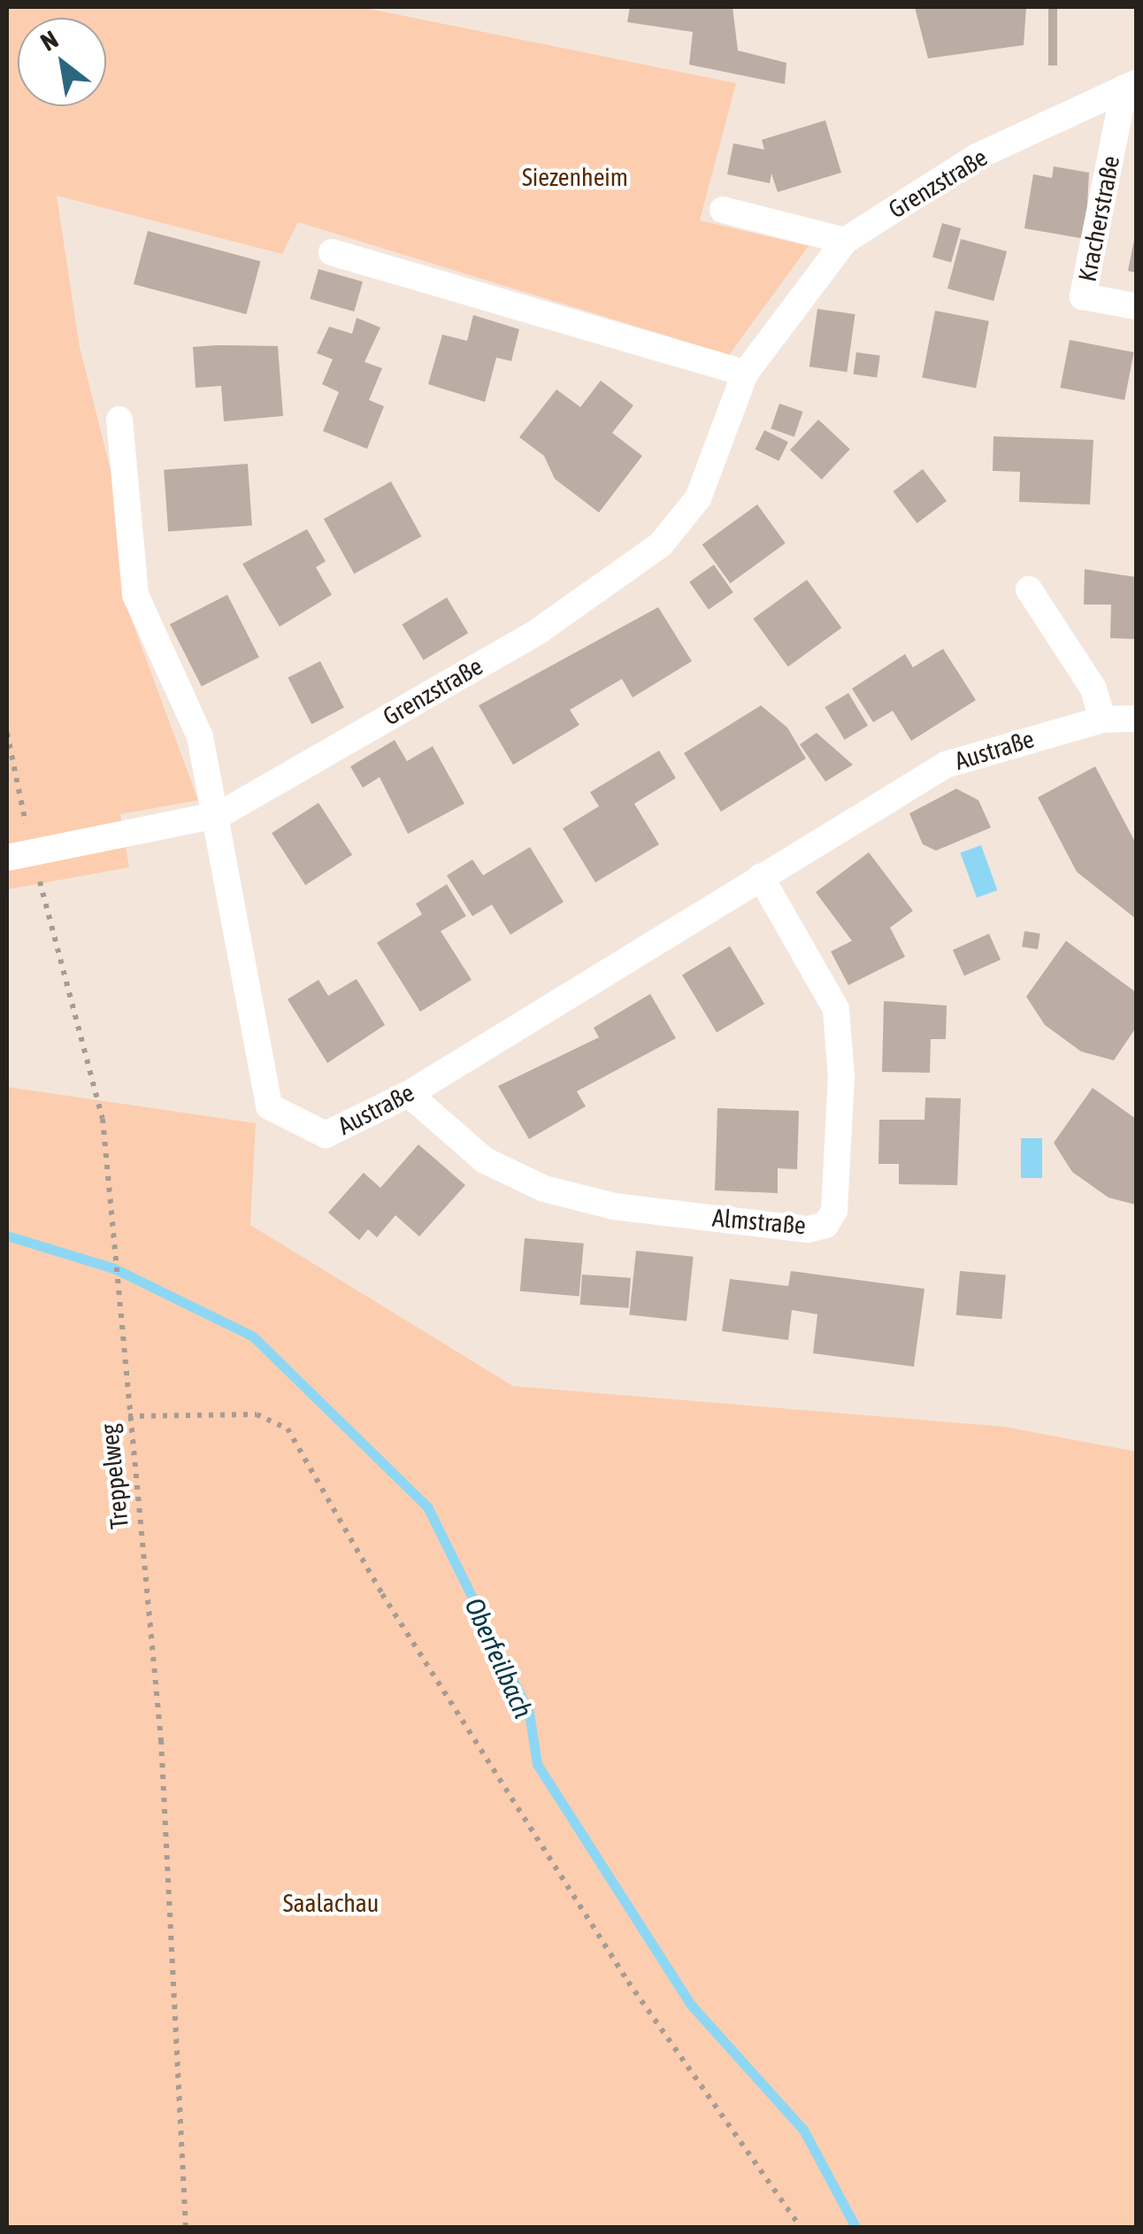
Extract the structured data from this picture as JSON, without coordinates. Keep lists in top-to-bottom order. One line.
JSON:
{"streets":{"street":["Grenzstraße","Kracherstraße","Austraße","Almstraße"],"path":["Treppelweg"]},"crossings":[["Grenzstraße","Kracherstraße"],["Grenzstraße","Austraße"],["Grenzstraße","Treppelweg"],["Austraße","Almstraße"]],"water":["Oberfeilbach"],"parks":["Siezenheim","Saalachau"],"north":"top left"}
